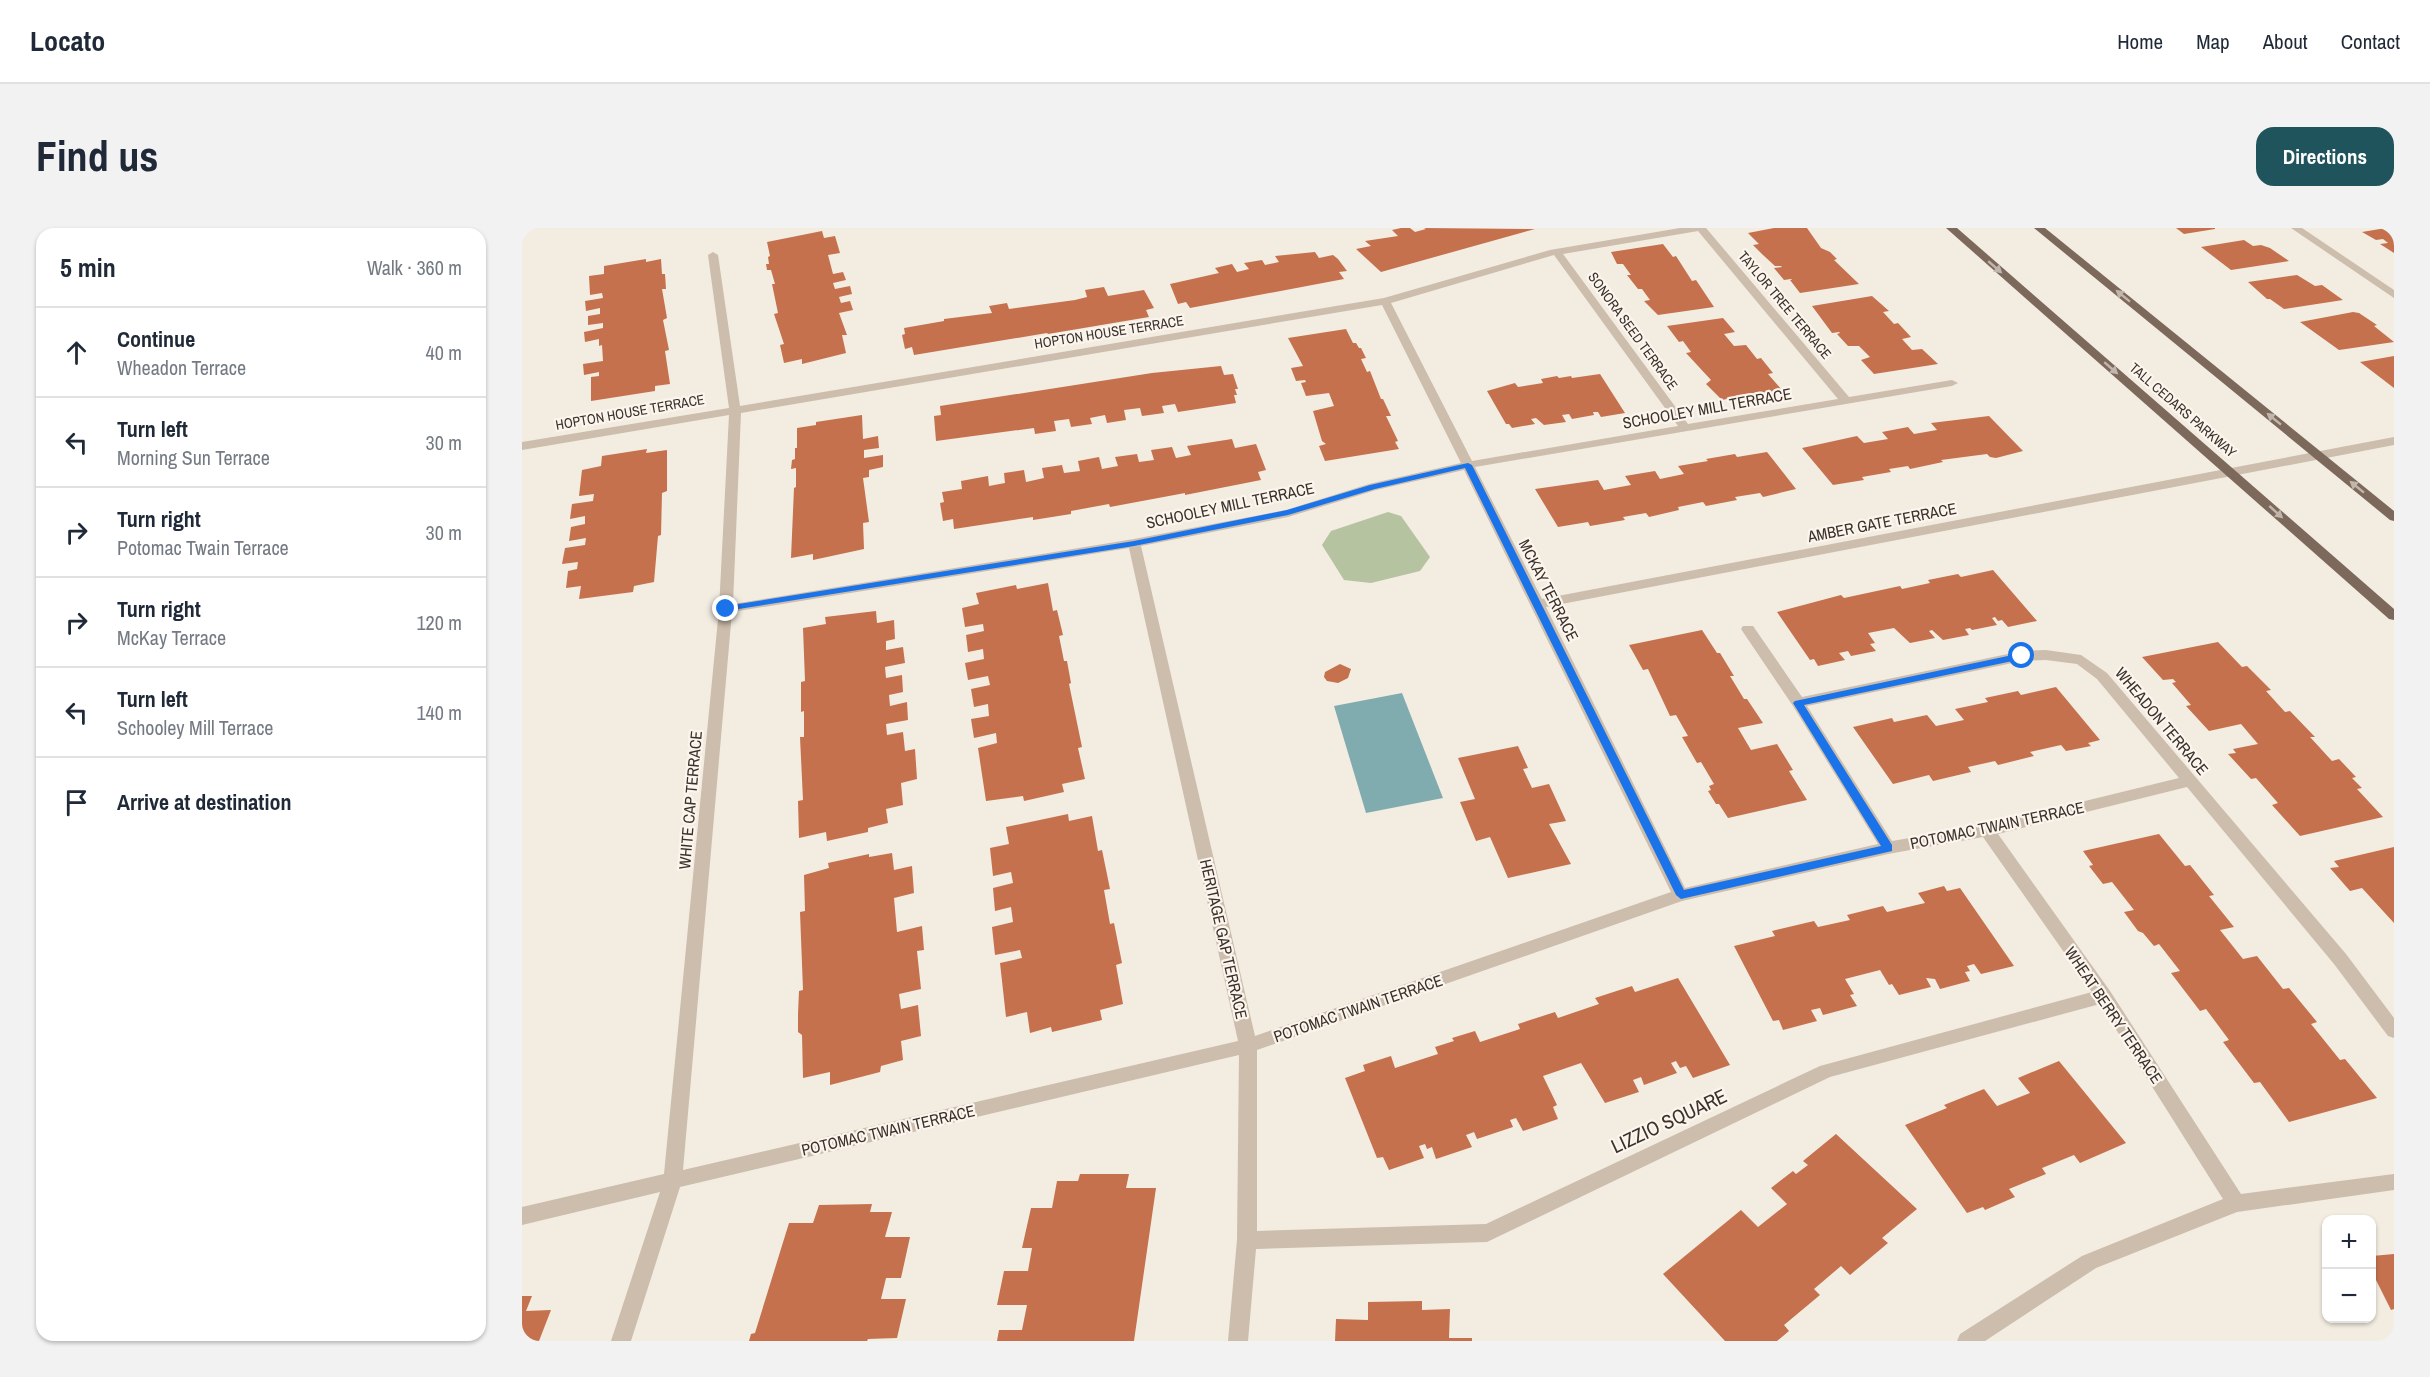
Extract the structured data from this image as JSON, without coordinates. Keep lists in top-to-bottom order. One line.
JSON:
{"streets":{"main road":["TALL CEDARS PARKWAY"],"street":["TAYLOR TREE TERRACE","SONORA SEED TERRACE","HOPTON HOUSE TERRACE","SCHOOLEY MILL TERRACE","AMBER GATE TERRACE","MCKAY TERRACE","WHEADON TERRACE","WHITE CAP TERRACE","POTOMAC TWAIN TERRACE","HERITAGE GAP TERRACE","WHEAT BERRY TERRACE","LIZZIO SQUARE"]},"crossings":[["TAYLOR TREE TERRACE","HOPTON HOUSE TERRACE"],["TAYLOR TREE TERRACE","SCHOOLEY MILL TERRACE"],["SONORA SEED TERRACE","HOPTON HOUSE TERRACE"],["SONORA SEED TERRACE","SCHOOLEY MILL TERRACE"],["HOPTON HOUSE TERRACE","MCKAY TERRACE"],["HOPTON HOUSE TERRACE","WHITE CAP TERRACE"],["SCHOOLEY MILL TERRACE","MCKAY TERRACE"],["SCHOOLEY MILL TERRACE","WHITE CAP TERRACE"],["SCHOOLEY MILL TERRACE","HERITAGE GAP TERRACE"],["TALL CEDARS PARKWAY","AMBER GATE TERRACE"],["AMBER GATE TERRACE","MCKAY TERRACE"],["MCKAY TERRACE","POTOMAC TWAIN TERRACE"],["WHEADON TERRACE","POTOMAC TWAIN TERRACE"],["WHITE CAP TERRACE","POTOMAC TWAIN TERRACE"],["POTOMAC TWAIN TERRACE","HERITAGE GAP TERRACE"],["POTOMAC TWAIN TERRACE","WHEAT BERRY TERRACE"],["HERITAGE GAP TERRACE","LIZZIO SQUARE"],["WHEAT BERRY TERRACE","LIZZIO SQUARE"]],"page":{"header":"Locato","nav":["Home","Map","About","Contact"],"buttons":"Directions","title":"Find us","heading":["5 min","Walk · 360 m"],"list":[["Continue","Wheadon Terrace","40 m"],["Turn left","Morning Sun Terrace","30 m"],["Turn right","Potomac Twain Terrace","30 m"],["Turn right","McKay Terrace","120 m"],["Turn left","Schooley Mill Terrace","140 m"],"Arrive at destination"],"map_buttons":["+","−"]}}
